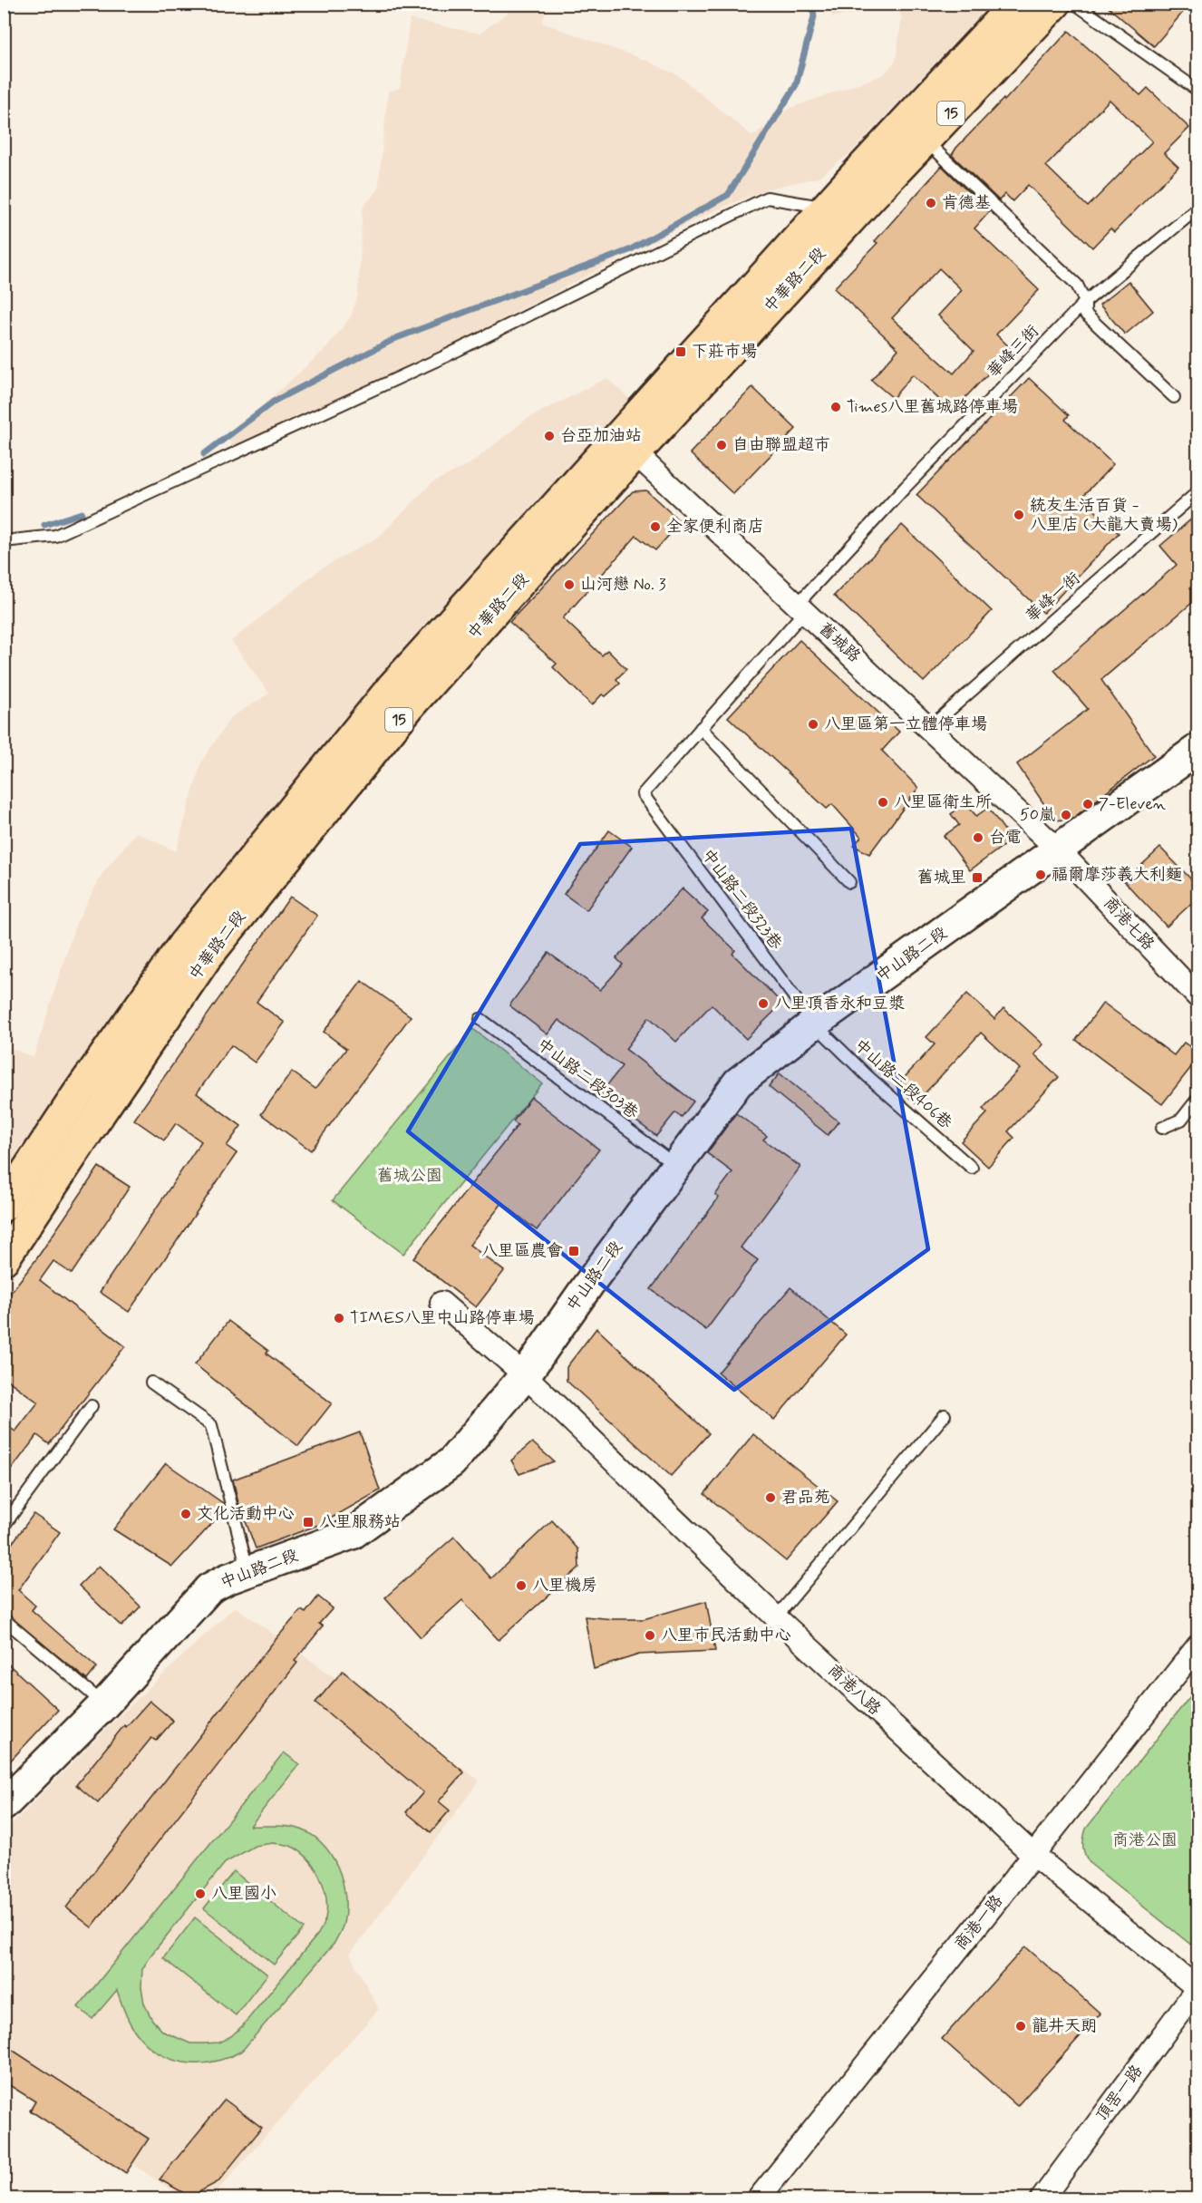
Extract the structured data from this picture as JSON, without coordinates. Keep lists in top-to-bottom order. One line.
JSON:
{"streets":{"main road":["15","中華路二段","中山路二段"],"street":["舊城路","商港七路","商港八路","商港一路","頂罟一路"],"lane":["華峰三街","華峰一街","中山路二段323巷","中山路二段303巷","中山路二段406巷"]},"crossings":[["中華路二段","舊城路"],["華峰三街","舊城路"],["華峰三街","中山路二段323巷"],["華峰一街","舊城路"],["舊城路","商港七路"],["舊城路","中山路二段"],["中山路二段323巷","中山路二段"],["中山路二段323巷","中山路二段406巷"],["商港七路","中山路二段"],["中山路二段","中山路二段303巷"],["中山路二段","中山路二段406巷"],["中山路二段","商港八路"],["商港八路","商港一路"],["商港八路","頂罟一路"]],"parks":["舊城公園","商港公園"],"places":{"other":["肯德基","Times八里舊城路停車場","台亞加油站","自由聯盟超市","統友生活百貨 - 八里店 (大龍大賣場)","全家便利商店","山河戀 No. 3","八里區第一立體停車場","八里區衛生所","7-Eleven","50嵐","台電","福爾摩莎義大利麵","八里頂香永和豆漿","TIMES八里中山路停車場","君品苑","文化活動中心","八里機房","八里市民活動中心","八里國小","龍井天朗"],"transit":["下莊市場","舊城里","八里區農會","八里服務站"]}}
